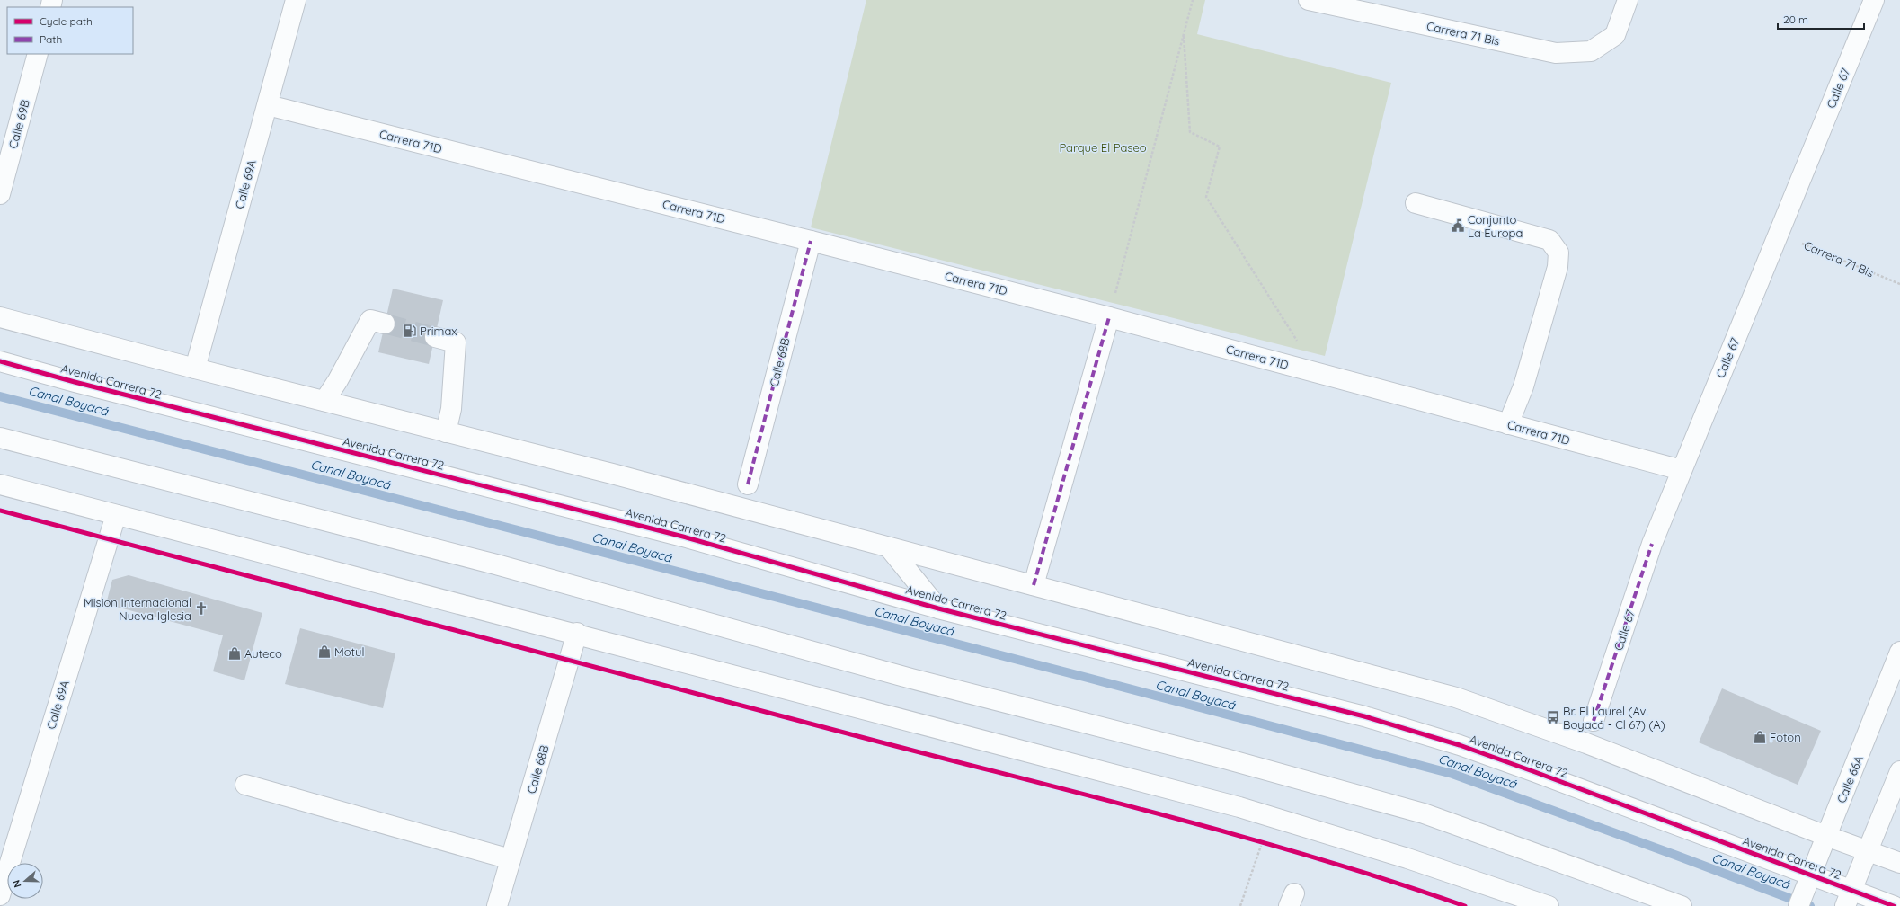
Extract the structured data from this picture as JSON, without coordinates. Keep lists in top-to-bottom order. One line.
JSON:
{"streets":{"main road":["Carrera 71 Bis","Calle 67","Calle 69B","Carrera 71D","Calle 69A","Calle 68B","Avenida Carrera 72","Calle 66A"]},"crossings":[["Carrera 71 Bis","Calle 67"],["Calle 67","Carrera 71D"],["Carrera 71D","Calle 69A"],["Carrera 71D","Calle 68B"],["Avenida Carrera 72","Calle 66A"]],"water":["Canal Boyacá"],"parks":["Parque El Paseo"],"places":{"public building":["Conjunto La Europa"],"fuel station":["Primax"],"church":["Mision Internacional Nueva Iglesia"],"shop":["Motul","Auteco","Foton"],"bus stop":["Br. El Laurel (Av. Boyacá - Cl 67) (A)"]},"legend":["Cycle path","Path"],"scale_bar":"20 m","north":"left"}
